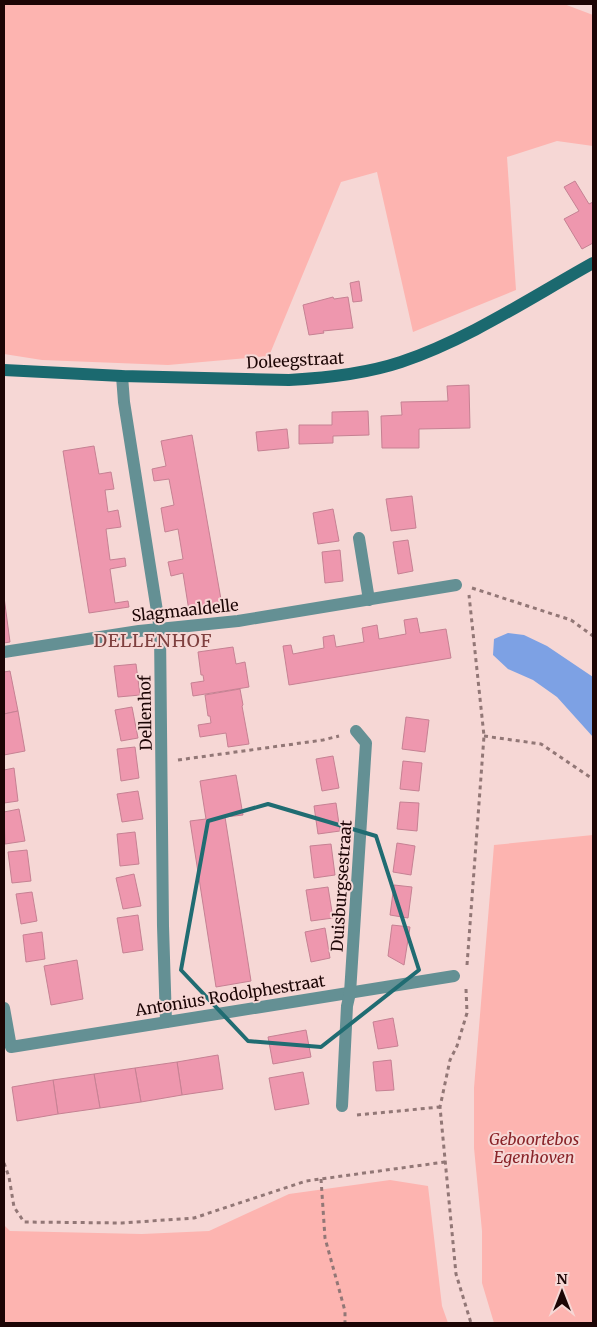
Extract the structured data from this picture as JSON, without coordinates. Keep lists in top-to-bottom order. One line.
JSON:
{"streets":{"street":["Doleegstraat","Slagmaaldelle","Dellenhof","Duisburgsestraat","Antonius Rodolphestraat"]},"crossings":[["Doleegstraat","Dellenhof"],["Slagmaaldelle","Dellenhof"],["Dellenhof","Antonius Rodolphestraat"],["Duisburgsestraat","Antonius Rodolphestraat"]],"districts":["DELLENHOF"],"parks":["Geboortebos Egenhoven"],"north":"top"}
